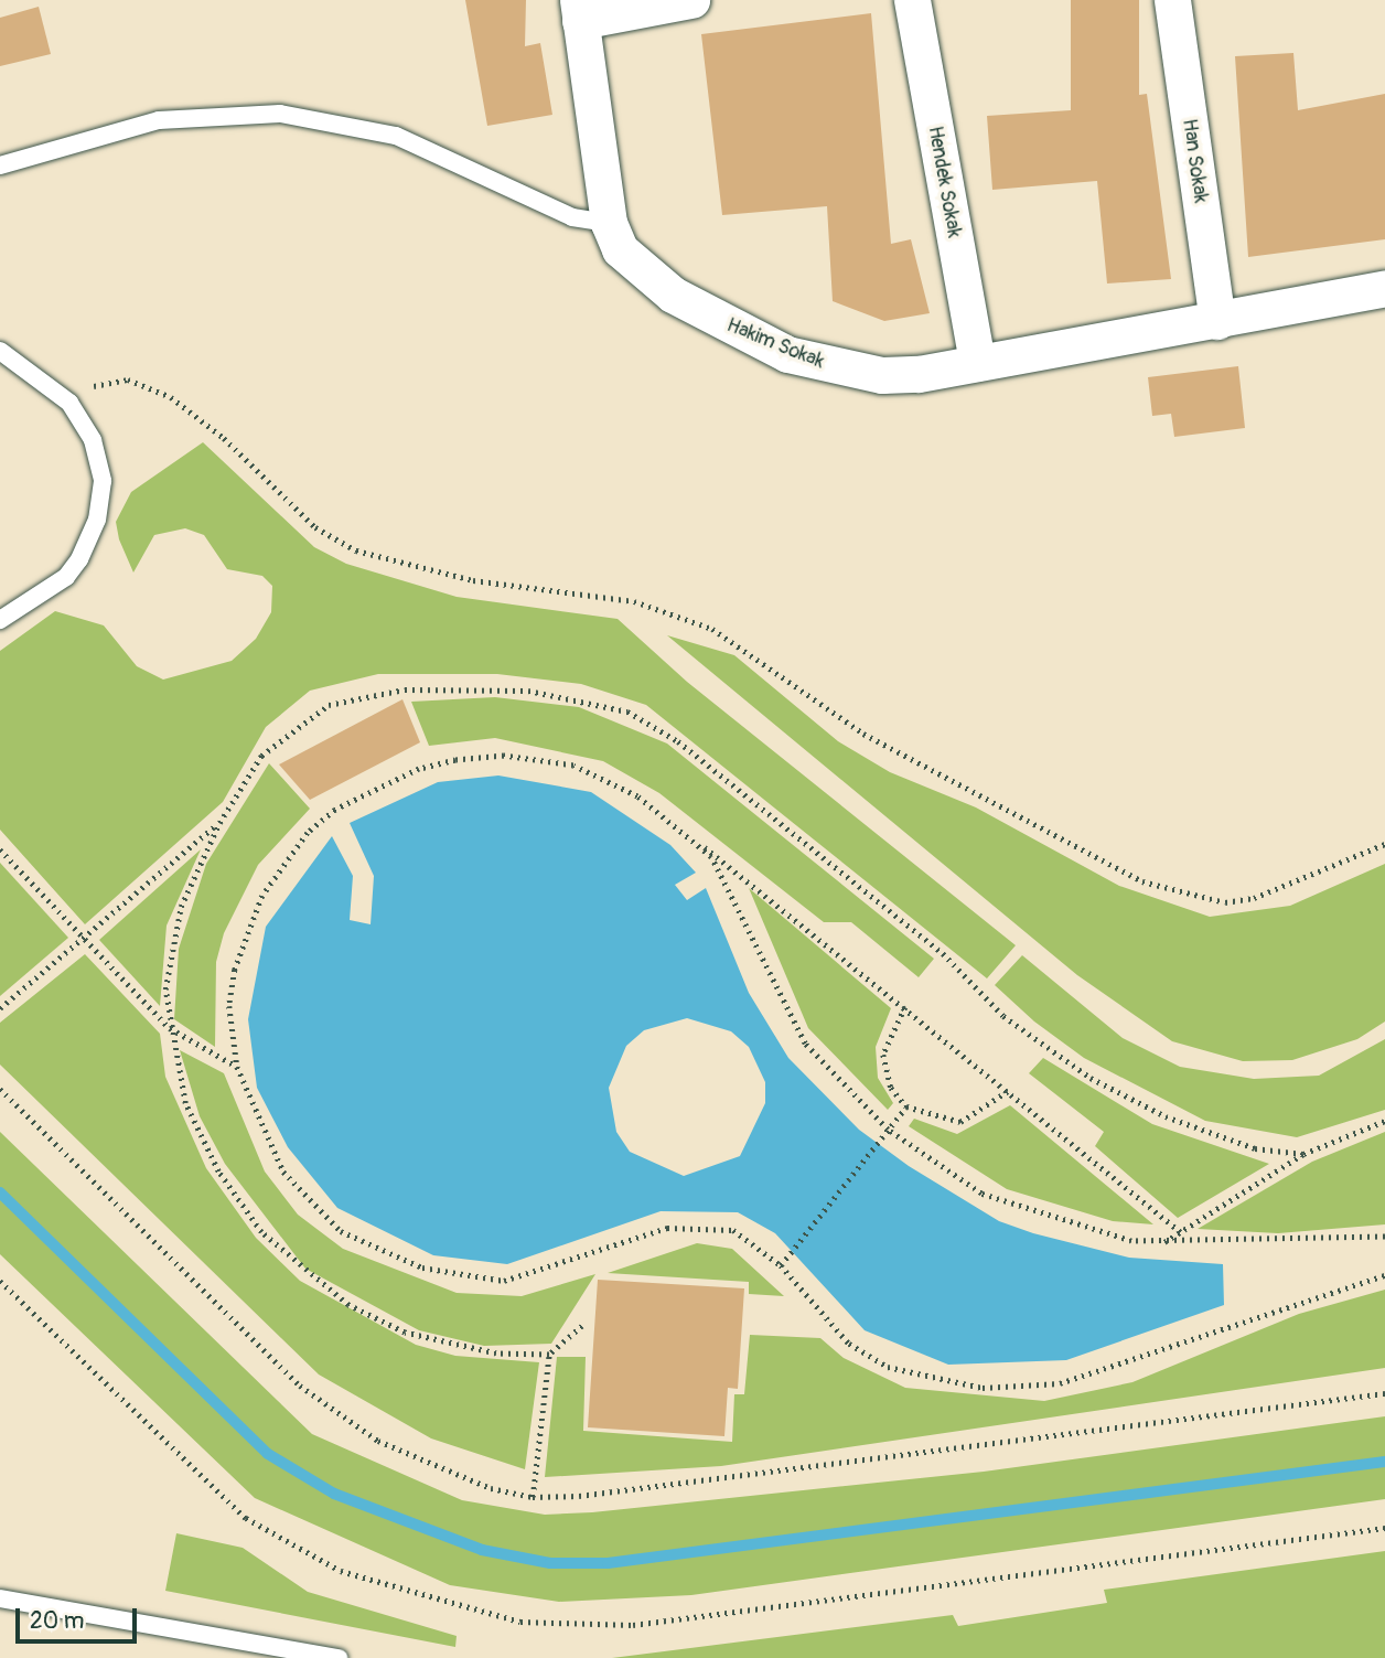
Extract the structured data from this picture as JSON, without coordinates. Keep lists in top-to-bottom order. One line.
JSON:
{"streets":{"street":["Han Sokak","Hendek Sokak","Hakim Sokak"]},"crossings":[["Han Sokak","Hakim Sokak"],["Hendek Sokak","Hakim Sokak"]],"scale_bar":"20 m"}
